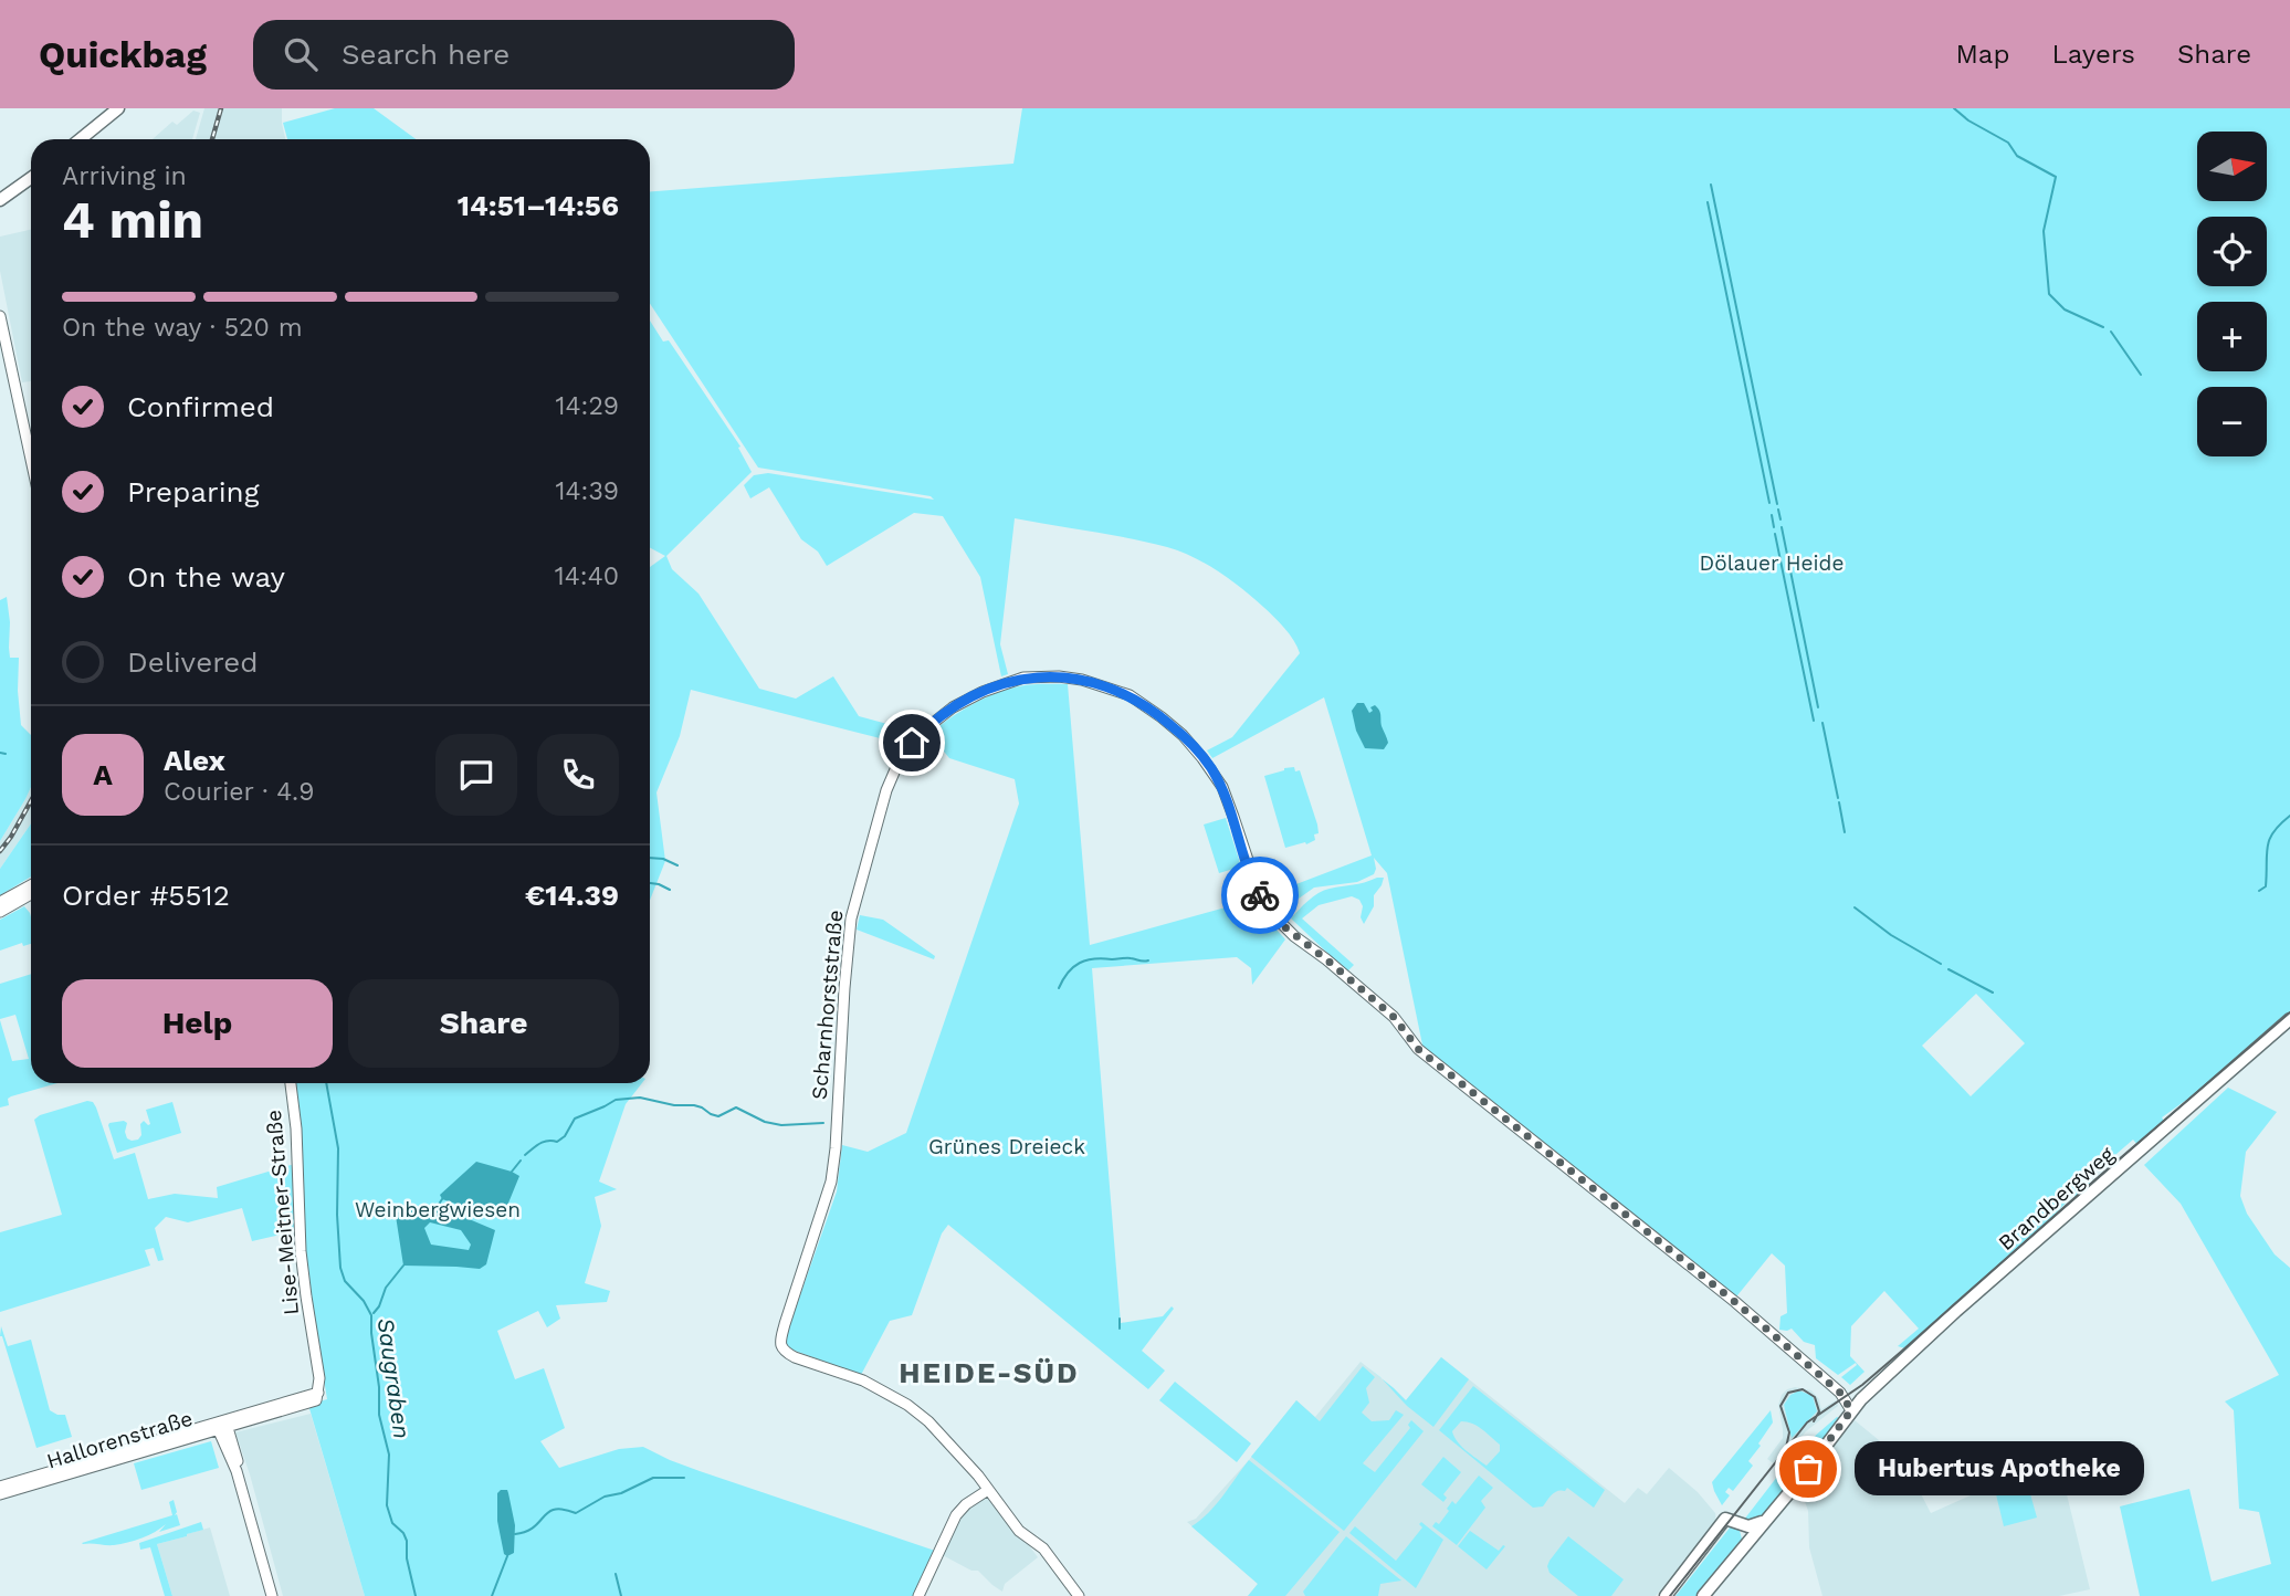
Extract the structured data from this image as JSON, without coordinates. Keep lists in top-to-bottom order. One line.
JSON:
{"streets":{"main road":["Brandbergweg"],"street":["Scharnhorststraße","Lise-Meitner-Straße","Hallorenstraße"]},"crossings":[["Scharnhorststraße","Brandbergweg"],["Lise-Meitner-Straße","Hallorenstraße"]],"districts":["HEIDE-SÜD"],"water":["Saugraben"],"parks":["Dölauer Heide","Grünes Dreieck","Weinbergwiesen"],"places":["Hubertus Apotheke"],"north":"right","page":{"header":"Quickbag","search":"Search here","nav":["Map","Layers","Share"],"map_buttons":["+","−"],"heading":["4 min","Arriving in","14:51–14:56"],"panel":["Alex","Courier · 4.9","Order #5512","€14.39"],"bar":"On the way · 520 m","list":[["Confirmed","14:29"],["Preparing","14:39"],["On the way","14:40"],"Delivered"],"round":"A","buttons":["Help","Share"],"bubble":"Hubertus Apotheke"}}
